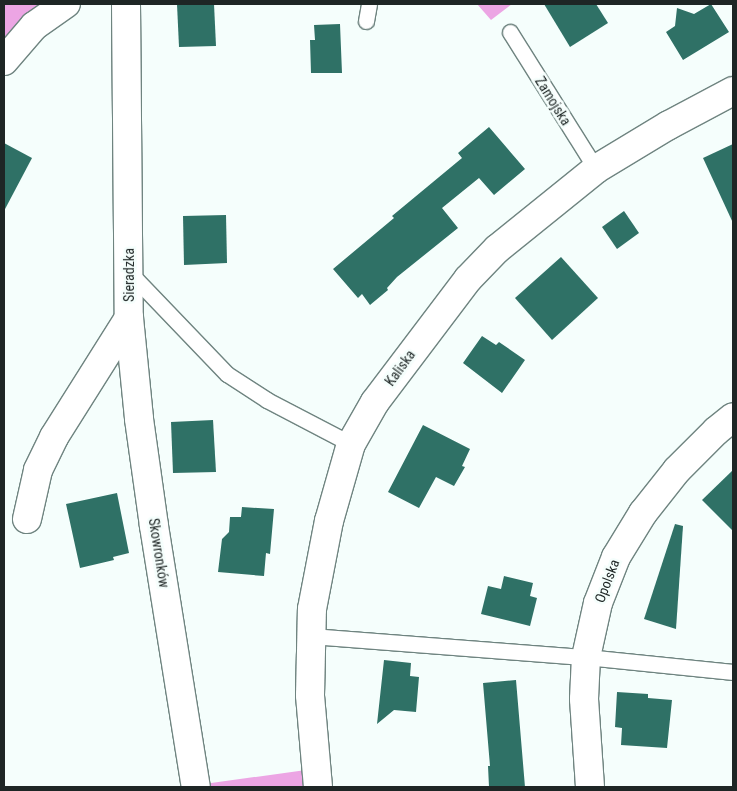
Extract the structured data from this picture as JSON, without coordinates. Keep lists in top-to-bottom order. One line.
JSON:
{"streets":{"street":["Sieradzka","Kaliska","Skowronków","Opolska"],"lane":["Zamojska"]},"crossings":[["Zamojska","Kaliska"],["Sieradzka","Skowronków"]]}
